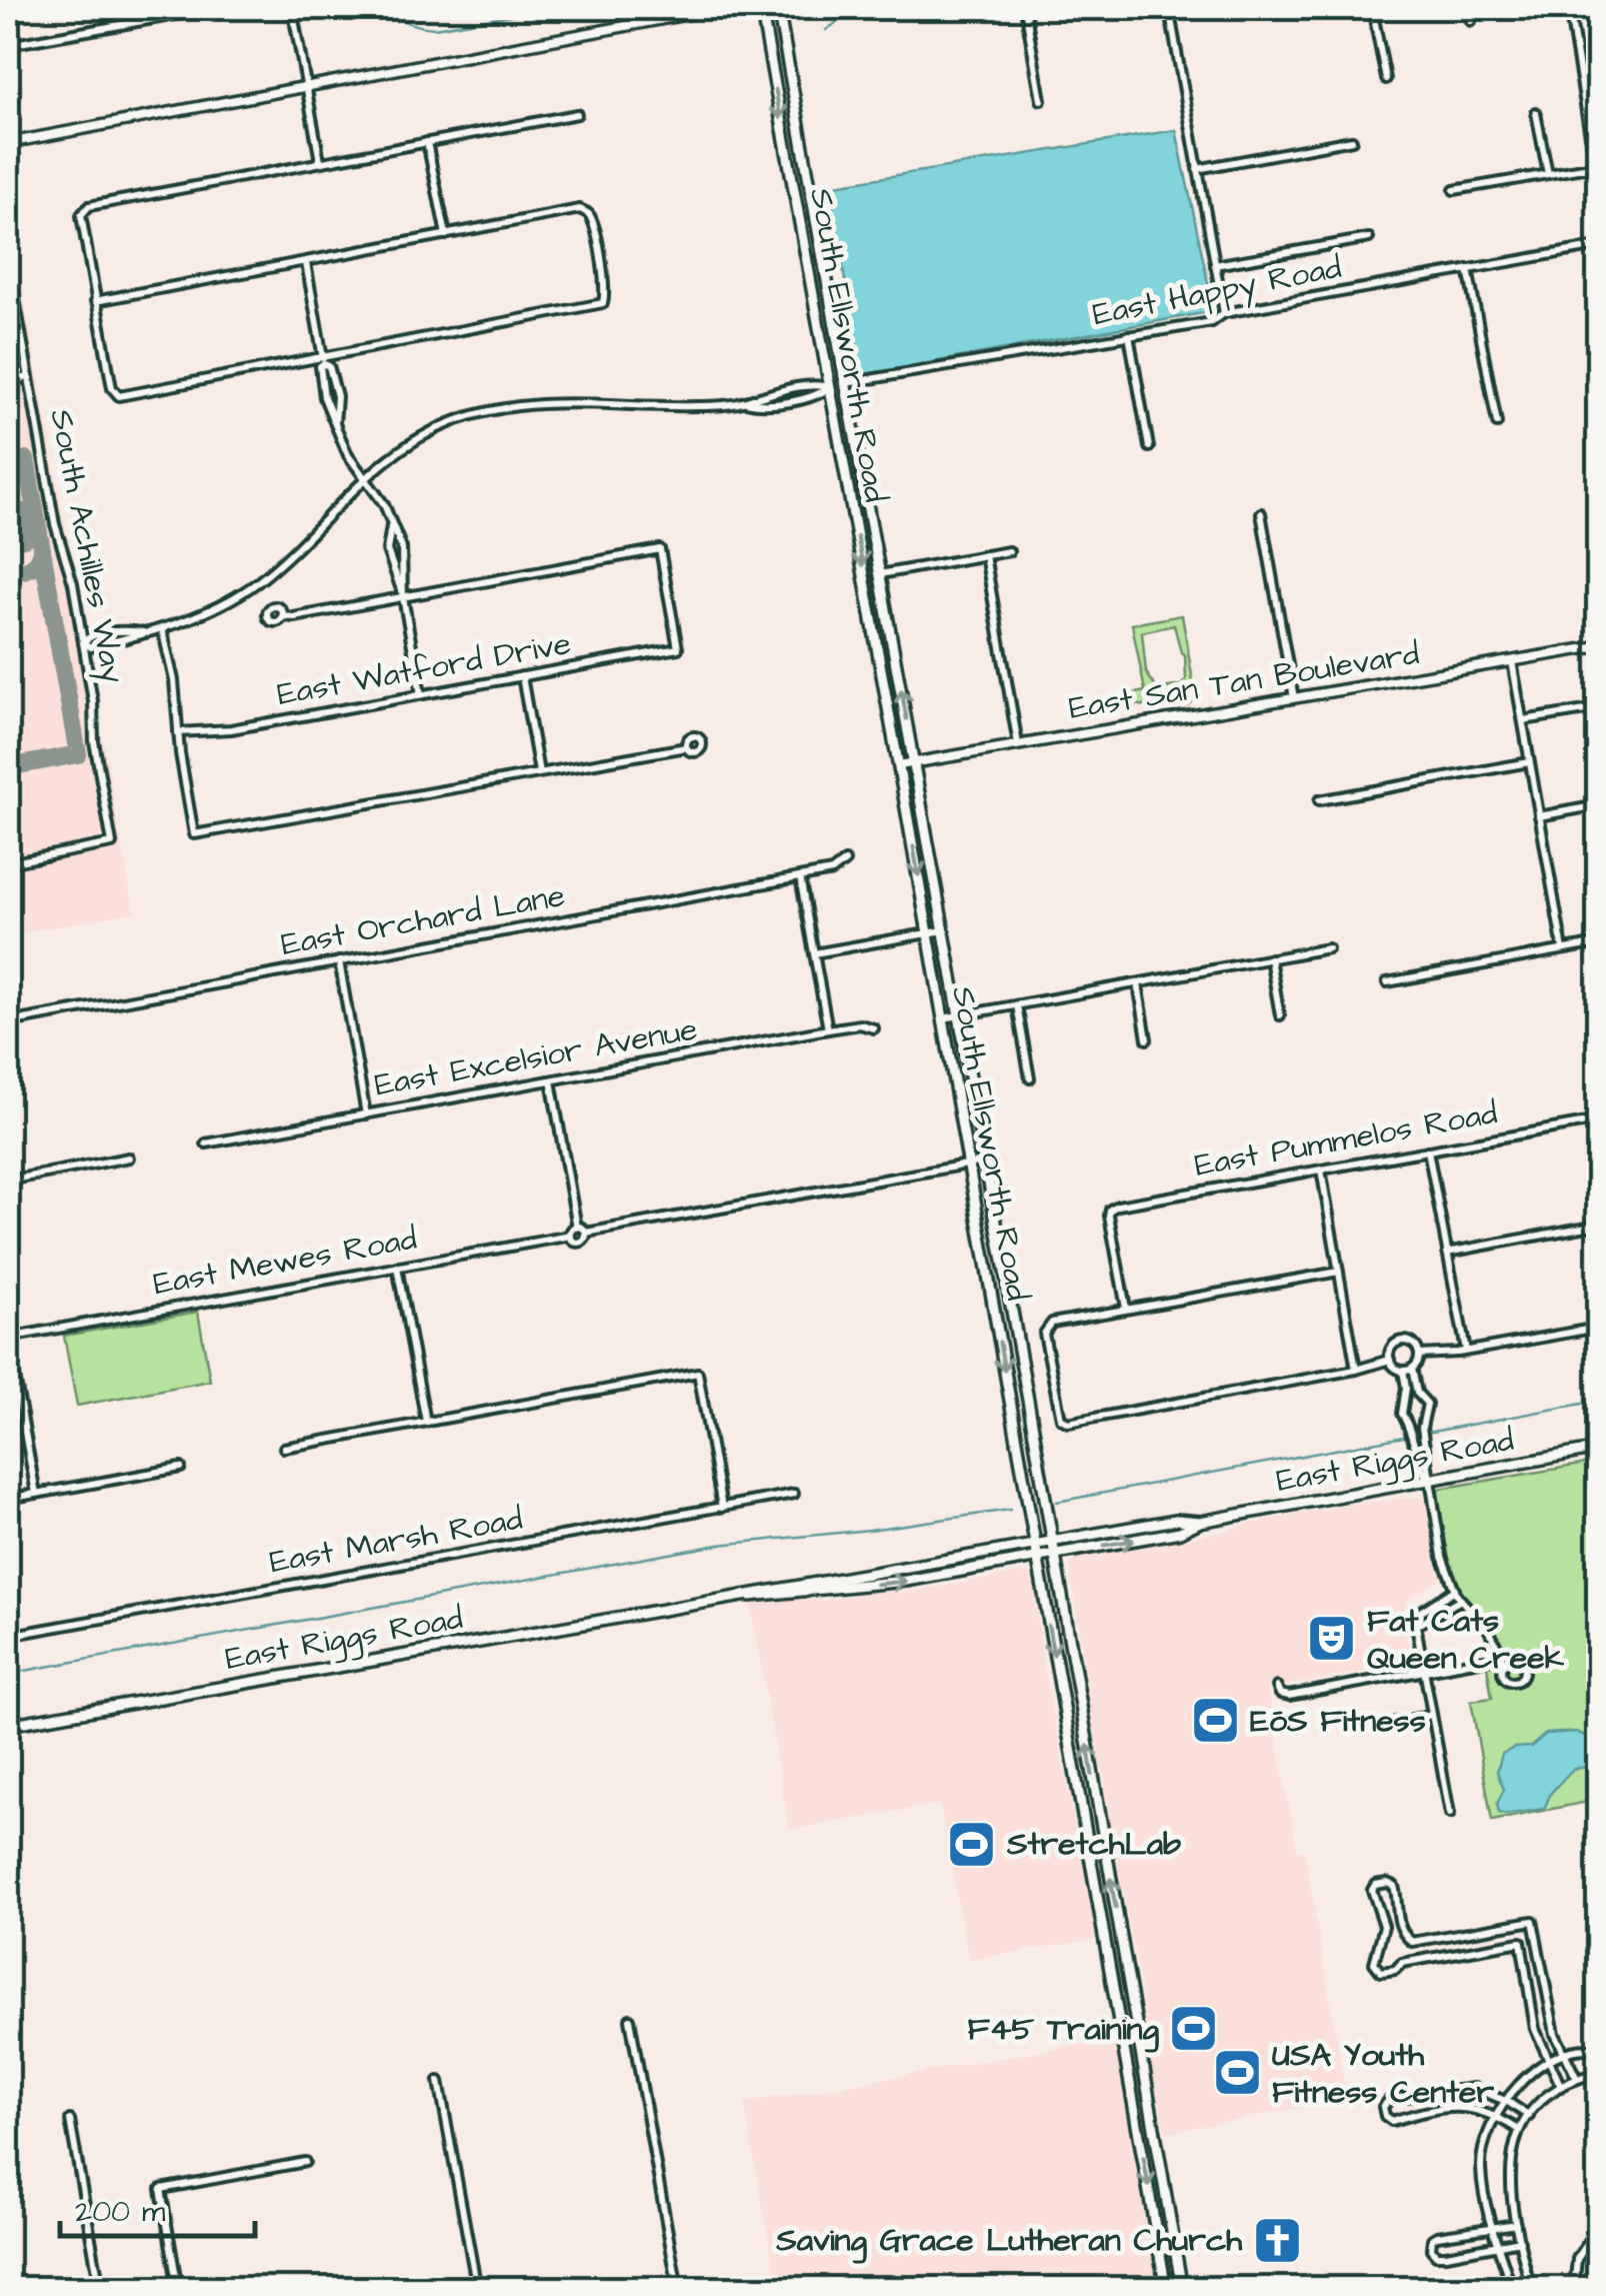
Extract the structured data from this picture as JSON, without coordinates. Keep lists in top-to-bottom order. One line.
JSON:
{"streets":{"main road":["South Ellsworth Road","East Riggs Road"],"street":["East Happy Road","South Achilles Way","East Watford Drive","East San Tan Boulevard","East Orchard Lane","East Excelsior Avenue","East Pummelos Road","East Mewes Road","East Marsh Road"]},"crossings":[["East Happy Road","South Ellsworth Road"],["South Ellsworth Road","East San Tan Boulevard"],["South Ellsworth Road","East Mewes Road"],["South Ellsworth Road","East Riggs Road"]],"places":{"theatre":["Fat Cats Queen Creek"],"sports":["EōS Fitness","StretchLab","F45 Training","USA Youth Fitness Center"],"church":["Saving Grace Lutheran Church"]},"scale_bar":"200 m"}
